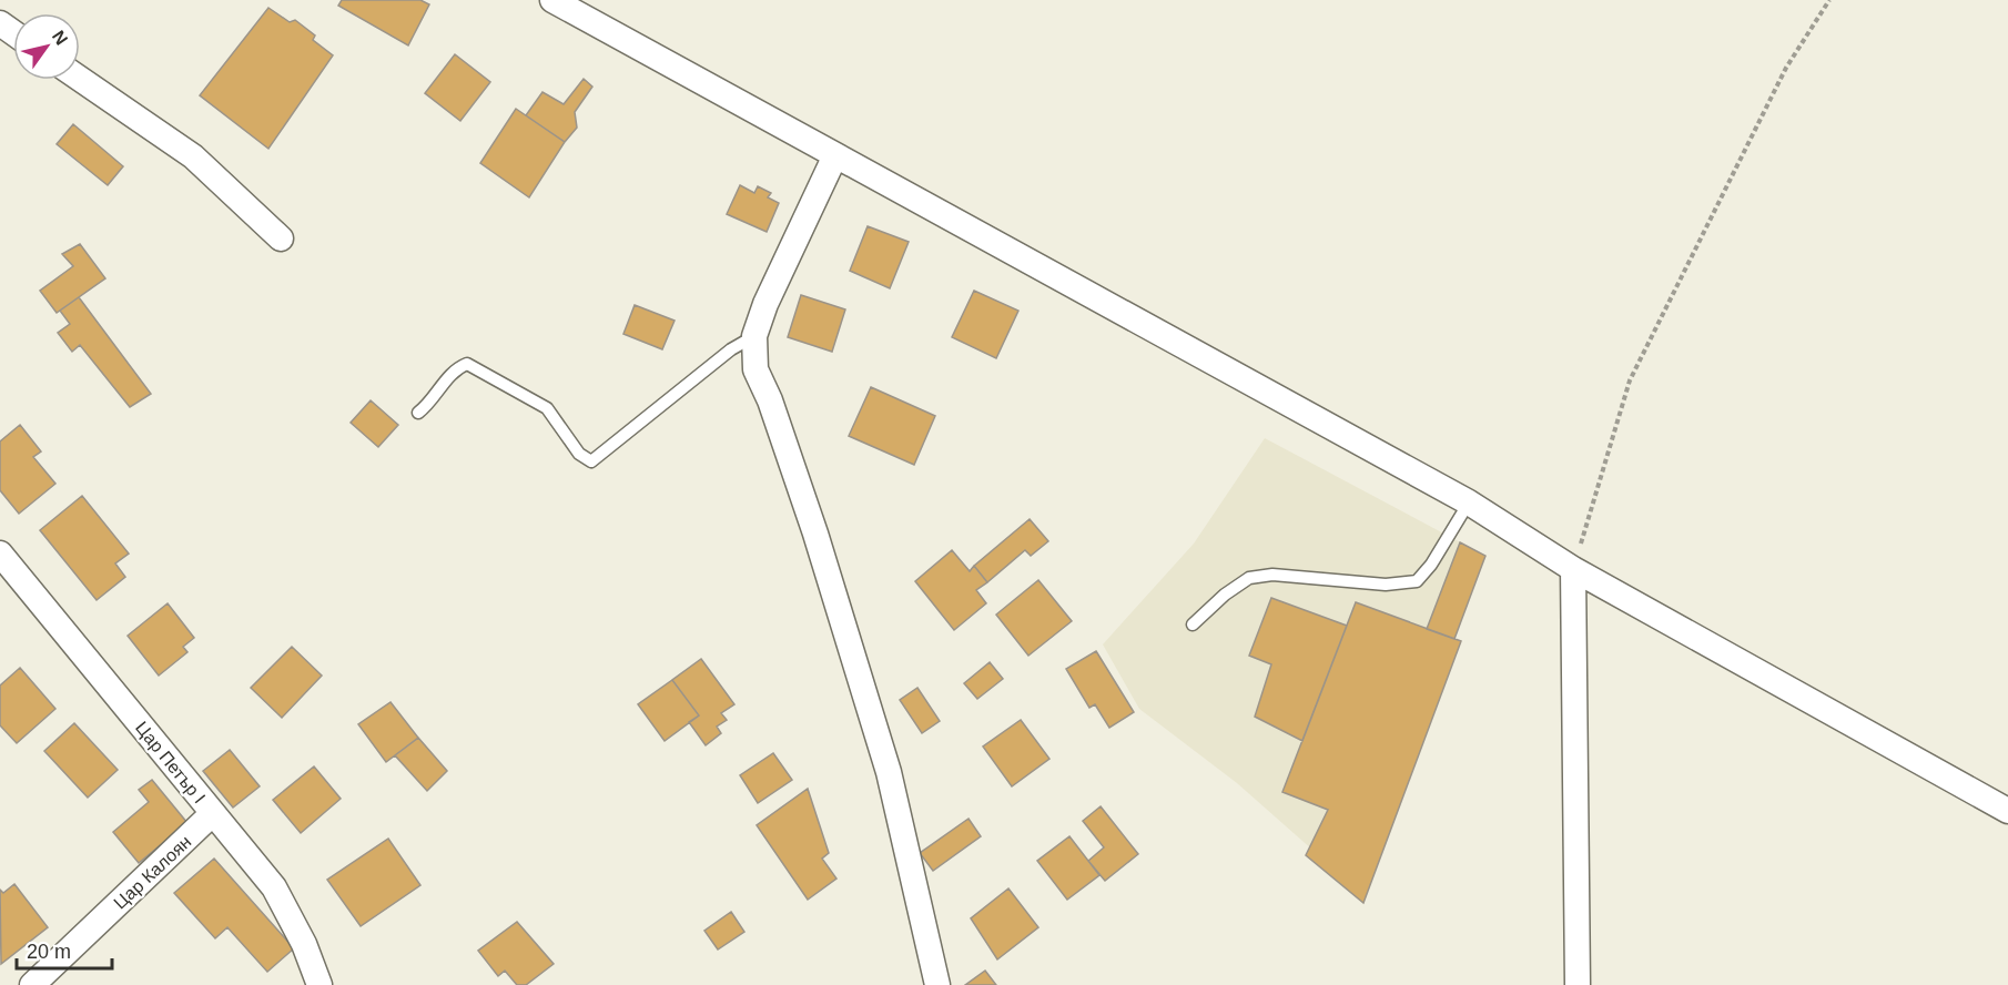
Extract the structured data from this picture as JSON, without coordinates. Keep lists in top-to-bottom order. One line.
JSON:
{"streets":{"street":["Цар Петър I","Цар Калоян"]},"crossings":[["Цар Петър I","Цар Калоян"]],"scale_bar":"20 m","north":"top right"}
